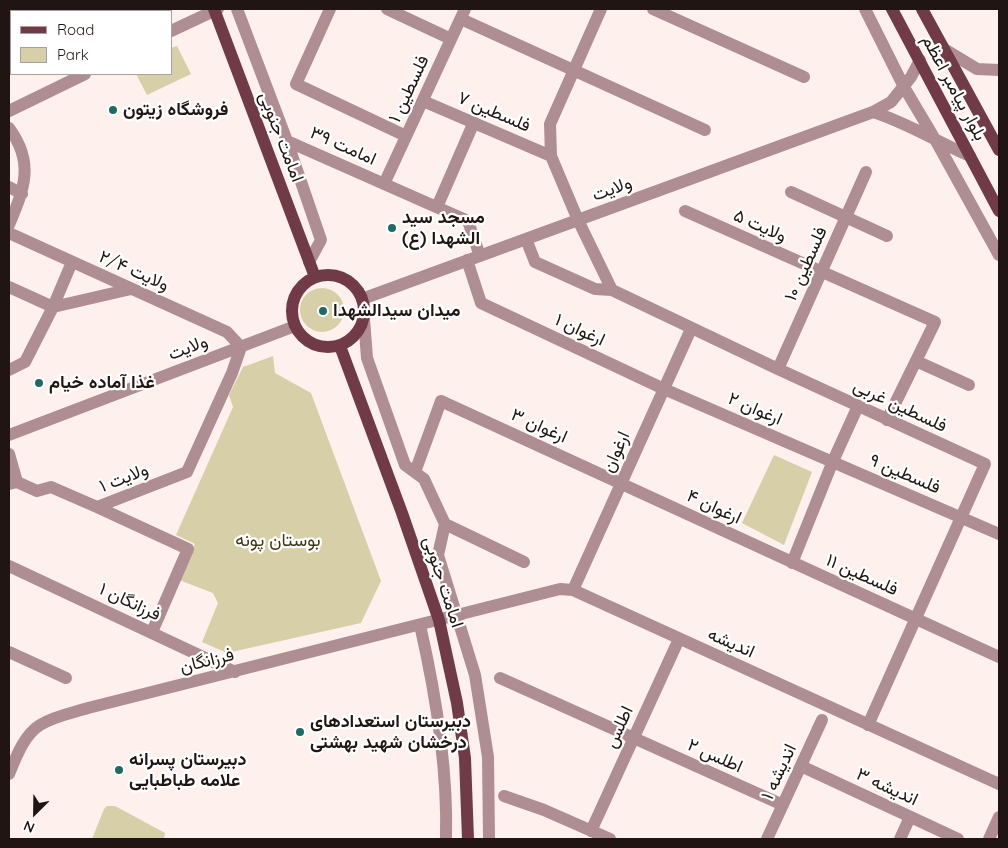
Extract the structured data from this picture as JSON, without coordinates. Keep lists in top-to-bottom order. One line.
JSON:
{"streets":{"main road":["بلوار پیامبر اعظم","امامت جنوبی"],"street":["فلسطین ۱","فلسطین ۷","امامت ۳۹","ولایت","ولایت ۵","فلسطین ۱۰","ولایت ۲/۴","ارغوان ۱","فلسطین غربی","ارغوان ۲","ارغوان ۳","ارغوان","فلسطین ۹","ولایت ۱","ارغوان ۴","فلسطین ۱۱","فرزانگان ۱","اندیشه","فرزانگان","اطلس","اطلس ۲","اندیشه ۱","اندیشه ۳"]},"crossings":[["بلوار پیامبر اعظم","ولایت"],["فلسطین ۱","فلسطین ۷"],["فلسطین ۱","امامت ۳۹"],["امامت جنوبی","ولایت"],["امامت جنوبی","اندیشه"],["امامت جنوبی","فرزانگان"],["امامت ۳۹","ولایت"],["ولایت","ولایت ۲/۴"],["ولایت","ارغوان ۱"],["ولایت","فلسطین غربی"],["ولایت","ولایت ۱"],["ولایت ۵","فلسطین ۱۰"],["فلسطین ۱۰","فلسطین غربی"],["ولایت ۲/۴","ولایت ۱"],["ارغوان ۱","ارغوان ۲"],["ارغوان ۱","ارغوان"],["فلسطین غربی","ارغوان"],["فلسطین غربی","فلسطین ۹"],["فلسطین غربی","فلسطین ۱۱"],["فلسطین غربی","اندیشه"],["ارغوان ۲","ارغوان"],["ارغوان ۲","فلسطین ۹"],["ارغوان ۳","ارغوان"],["ارغوان ۳","ارغوان ۴"],["ارغوان","ارغوان ۴"],["ارغوان","اندیشه"],["ولایت ۱","فرزانگان ۱"],["ارغوان ۴","فلسطین ۱۱"],["فرزانگان ۱","فرزانگان"],["اندیشه","فرزانگان"],["اندیشه","اطلس"],["اطلس","اطلس ۲"],["اطلس ۲","اندیشه ۱"],["اندیشه ۱","اندیشه ۳"]],"parks":["بوستان پونه"],"places":["فروشگاه زیتون","مسجد سید الشهدا (ع)","میدان سیدالشهدا","غذا آماده خیام","دبیرستان استعدادهای درخشان شهید بهشتی","دبیرستان پسرانه علامه طباطبایی"],"legend":["Road","Park"],"north":"bottom left"}
